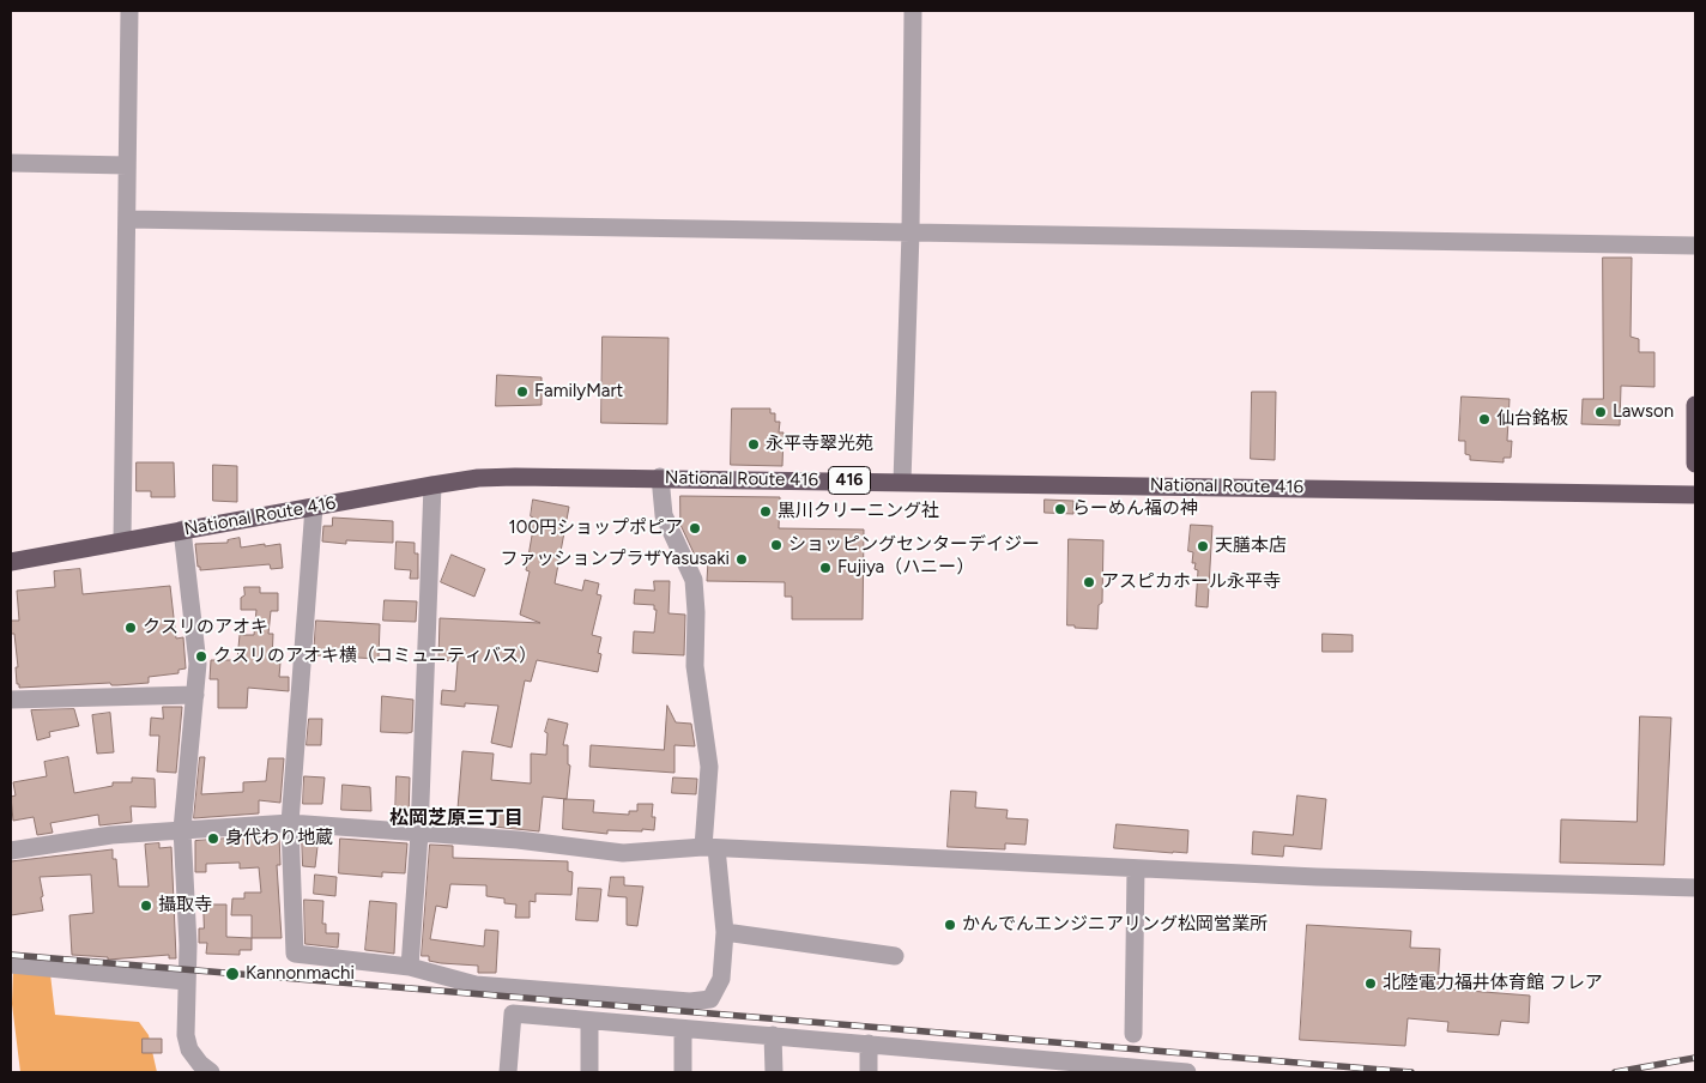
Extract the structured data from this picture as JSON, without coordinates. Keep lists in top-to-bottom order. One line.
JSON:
{"streets":{"highway":["National Route 416","416"]},"districts":["松岡芝原三丁目"],"places":["FamilyMart","Lawson","仙台銘板","永平寺翠光苑","らーめん福の神","黒川クリーニング社","100円ショップポピア","ショッピングセンターデイジー","天膳本店","ファッションプラザYasusaki","Fujiya（ハニー）","アスピカホール永平寺","クスリのアオキ","クスリのアオキ横（コミュニティバス）","身代わり地蔵","攝取寺","かんでんエンジニアリング松岡営業所","Kannonmachi","北陸電力福井体育館 フレア"]}
